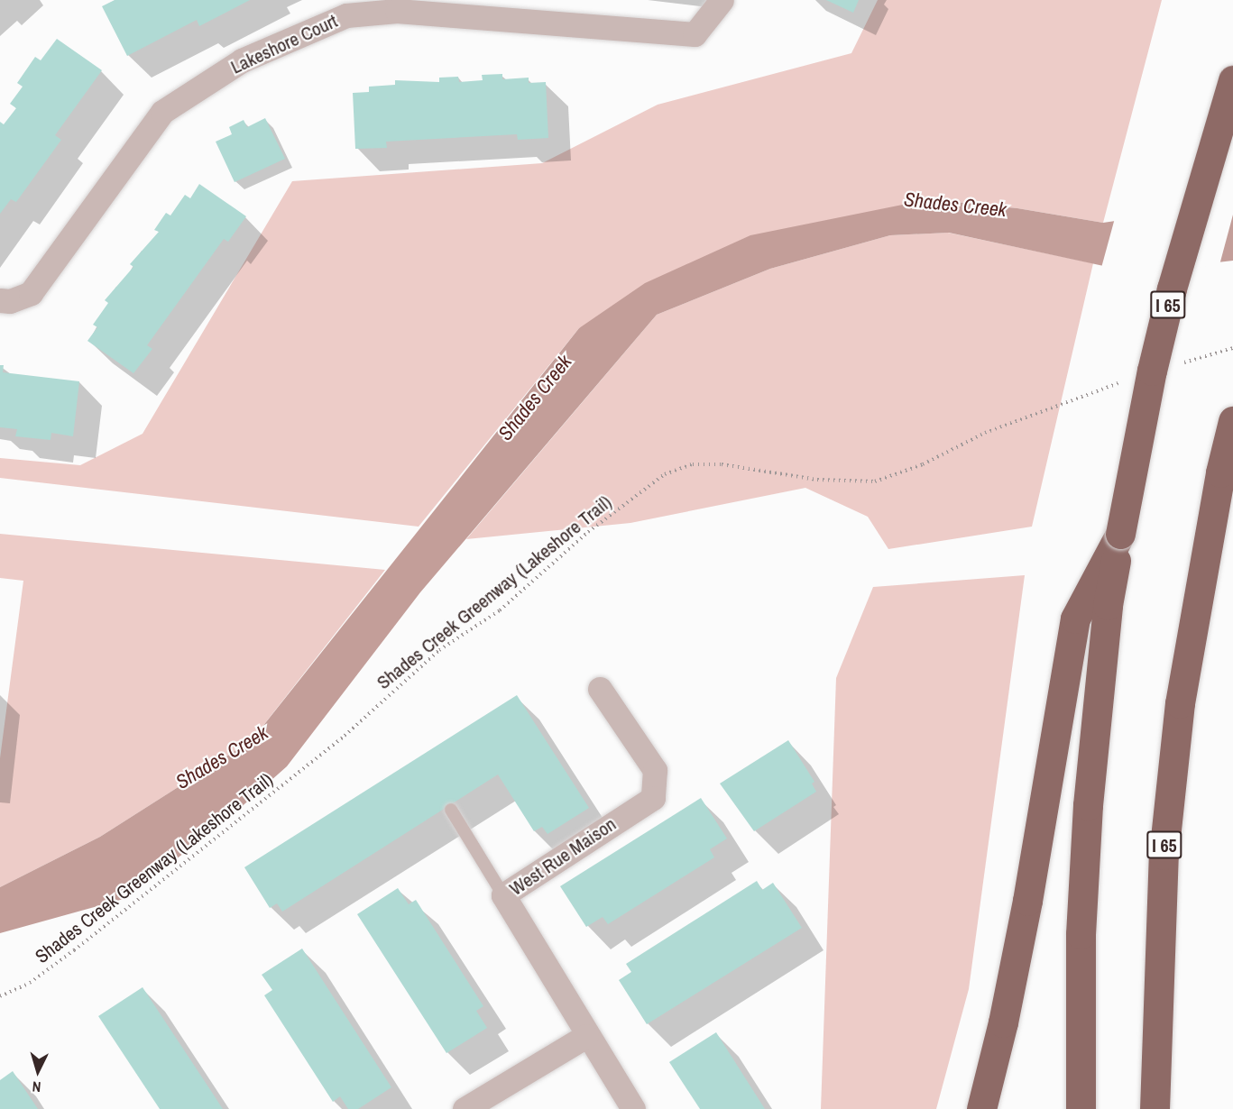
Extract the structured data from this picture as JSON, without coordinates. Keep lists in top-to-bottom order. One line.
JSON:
{"streets":{"highway":["I 65"],"street":["Lakeshore Court","West Rue Maison"],"path":["Shades Creek Greenway (Lakeshore Trail)"]},"water":["Shades Creek"],"north":"bottom"}
